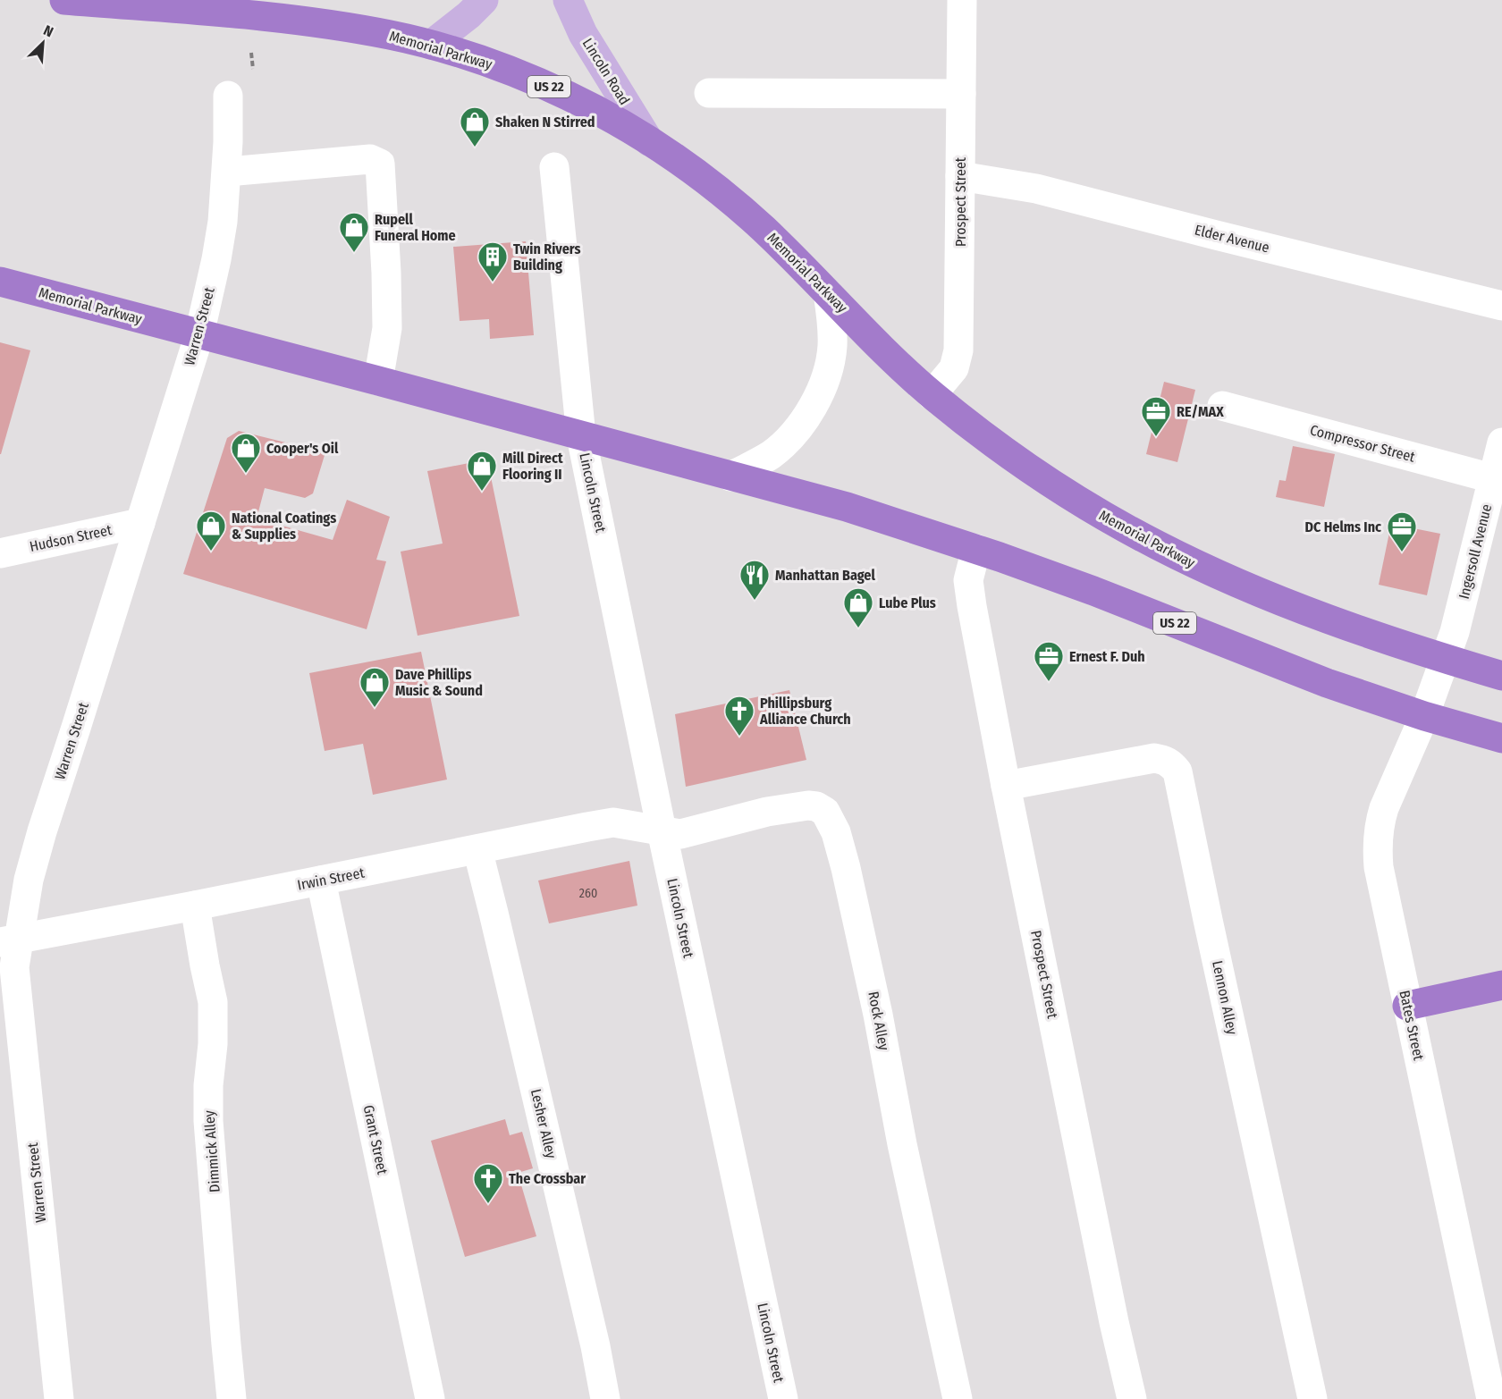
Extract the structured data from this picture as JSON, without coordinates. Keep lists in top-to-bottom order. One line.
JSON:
{"streets":{"highway":["Memorial Parkway","US 22"],"main road":["Lincoln Road"],"street":["Prospect Street","Elder Avenue","Warren Street","Compressor Street","Lincoln Street","Hudson Street","Ingersoll Avenue","Irwin Street","Lennon Alley","Rock Alley","Bates Street","Lesher Alley","Grant Street","Dimmick Alley"]},"crossings":[["Memorial Parkway","Lincoln Road"],["Memorial Parkway","Prospect Street"],["Memorial Parkway","Warren Street"],["Memorial Parkway","Lincoln Street"],["Memorial Parkway","Ingersoll Avenue"],["Memorial Parkway","Bates Street"],["Prospect Street","Elder Avenue"],["Prospect Street","Lennon Alley"],["Warren Street","Hudson Street"],["Warren Street","Irwin Street"],["Compressor Street","Ingersoll Avenue"],["Lincoln Street","Irwin Street"],["Lincoln Street","Rock Alley"],["Ingersoll Avenue","Bates Street"],["Irwin Street","Rock Alley"],["Irwin Street","Lesher Alley"],["Irwin Street","Grant Street"],["Irwin Street","Dimmick Alley"]],"places":{"shop":["Shaken N Stirred","Rupell Funeral Home","Cooper's Oil","Mill Direct Flooring II","National Coatings & Supplies","Lube Plus","Dave Phillips Music & Sound"],"building":["Twin Rivers Building"],"office":["RE/MAX","DC Helms Inc","Ernest F. Duh"],"restaurant":["Manhattan Bagel"],"church":["Phillipsburg Alliance Church","The Crossbar"]},"house_numbers":["260"],"north":"top right"}
